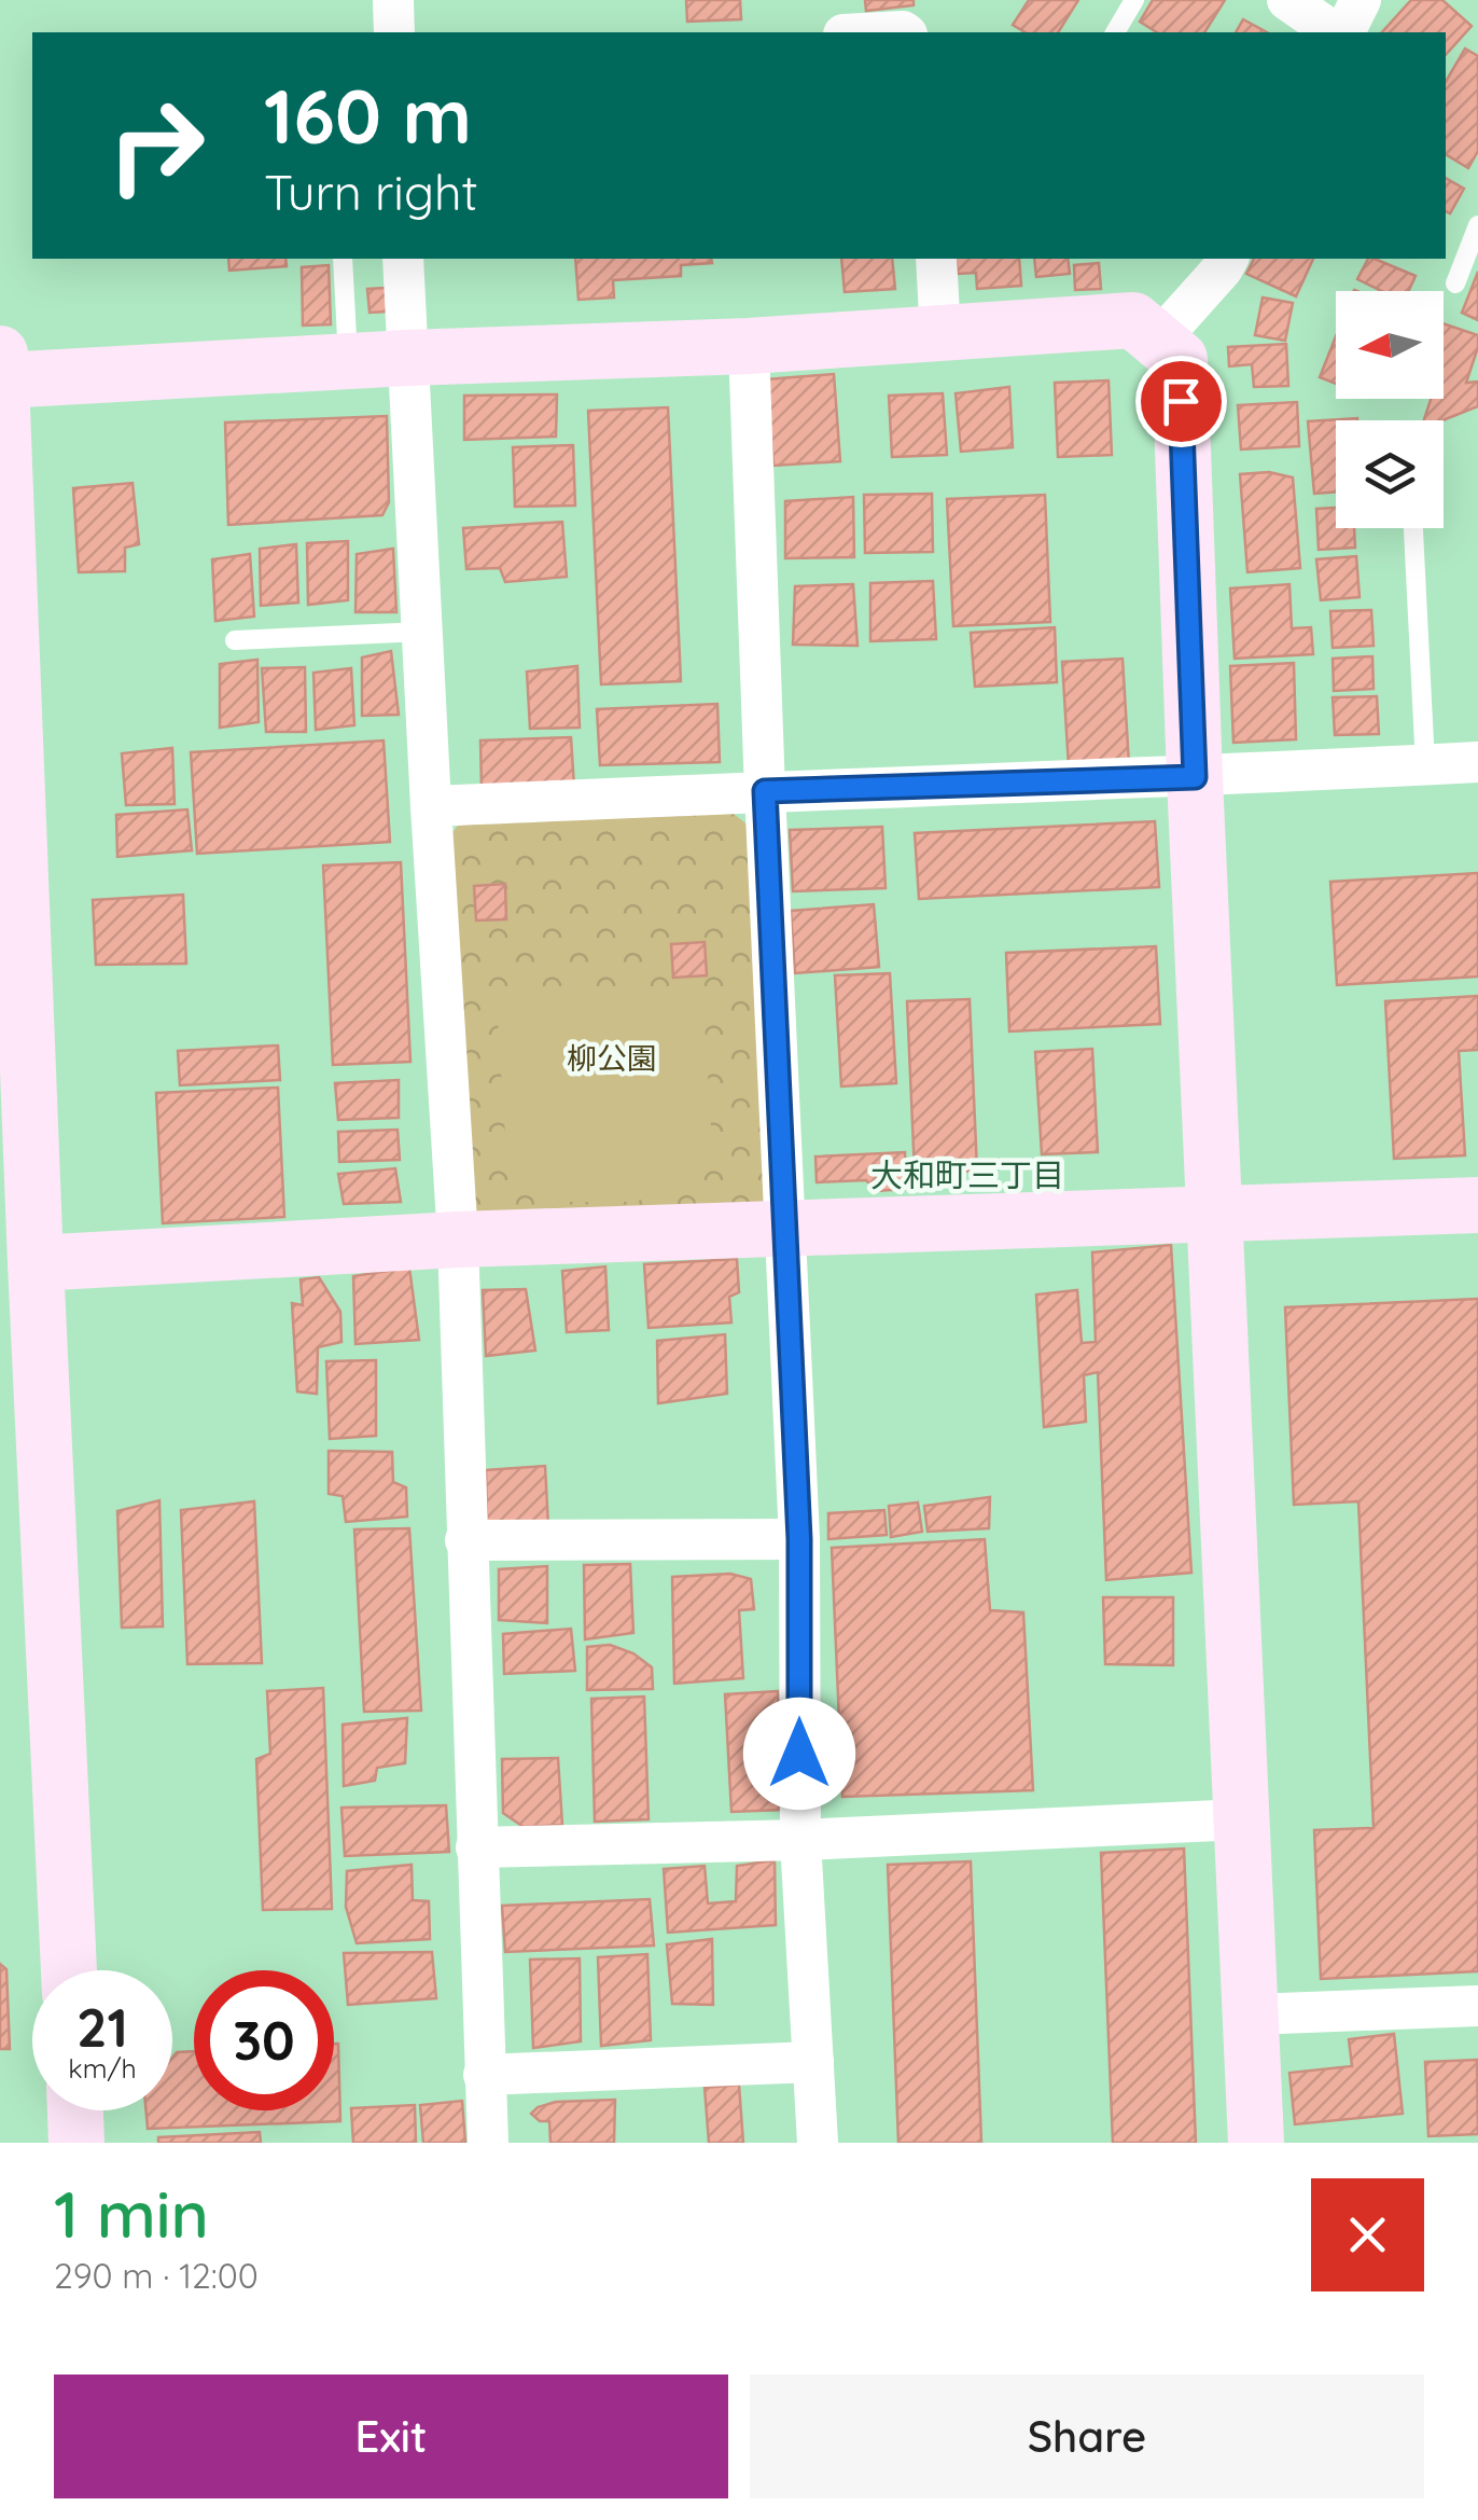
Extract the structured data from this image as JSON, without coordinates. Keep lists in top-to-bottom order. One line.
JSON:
{"districts":["大和町三丁目"],"parks":["柳公園"],"north":"left","page":{"turn":["160 m","Turn right"],"speed":"21 km/h","limit":"30","heading":["1 min","290 m · 12:00"],"buttons":["Exit","Share"]}}
